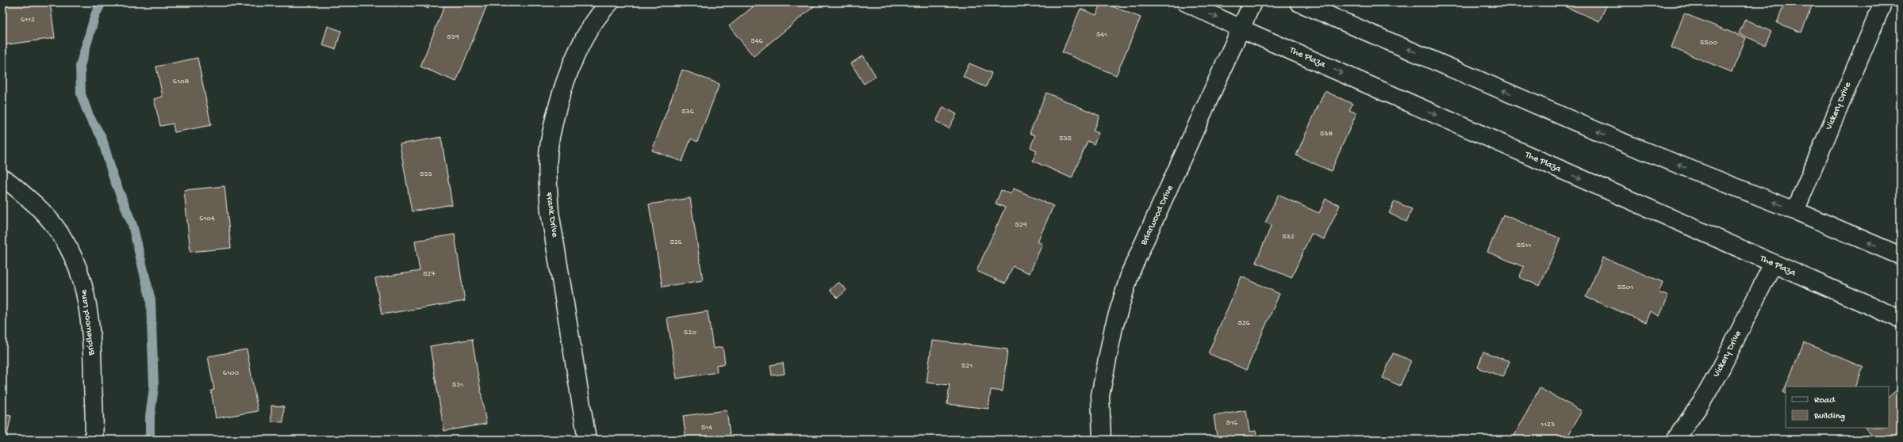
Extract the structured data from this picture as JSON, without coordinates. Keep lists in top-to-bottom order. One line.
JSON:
{"streets":{"street":["The Plaza","Vickery Drive","Frank Drive","Briarwood Drive","Bridlewood Lane"]},"crossings":[["The Plaza","Vickery Drive"],["The Plaza","Briarwood Drive"]],"house_numbers":["6112","541","539","546","5500","6108","536","538","535","533","6104","529","532","526","5511","527","5501","526","520","521","6100","521","516","1123","514"],"legend":["Road","Building"]}
